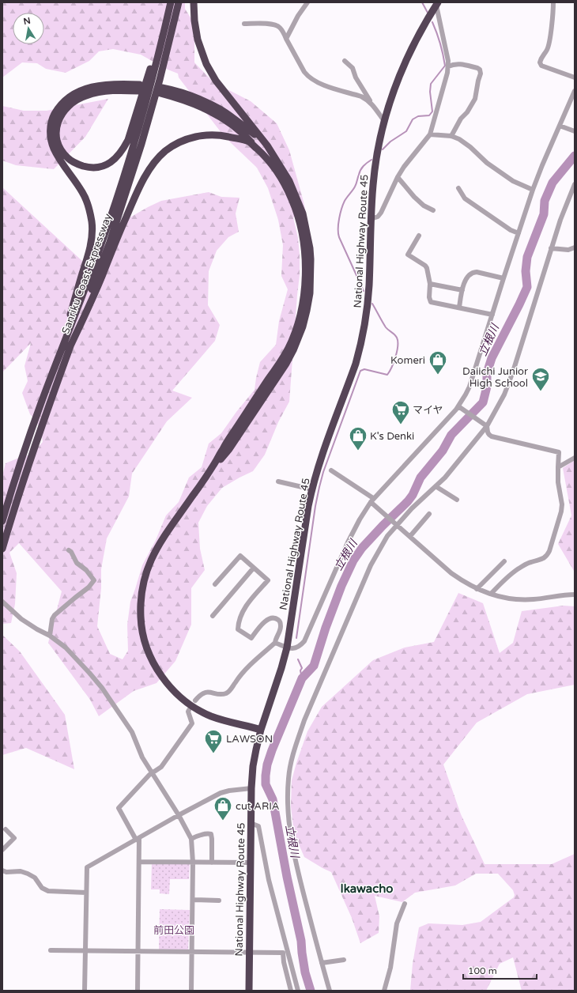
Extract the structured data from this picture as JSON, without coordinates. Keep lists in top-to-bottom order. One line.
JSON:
{"streets":{"highway":["National Highway Route 45","Sanriku Coast Expressway"]},"districts":["Ikawacho"],"water":["立根川"],"parks":["前田公園"],"places":{"shop":["Komeri","K's Denki","cut ARIA"],"school or university":["Daiichi Junior High School"],"supermarket":["マイヤ","LAWSON"]},"scale_bar":"100 m","north":"top"}
